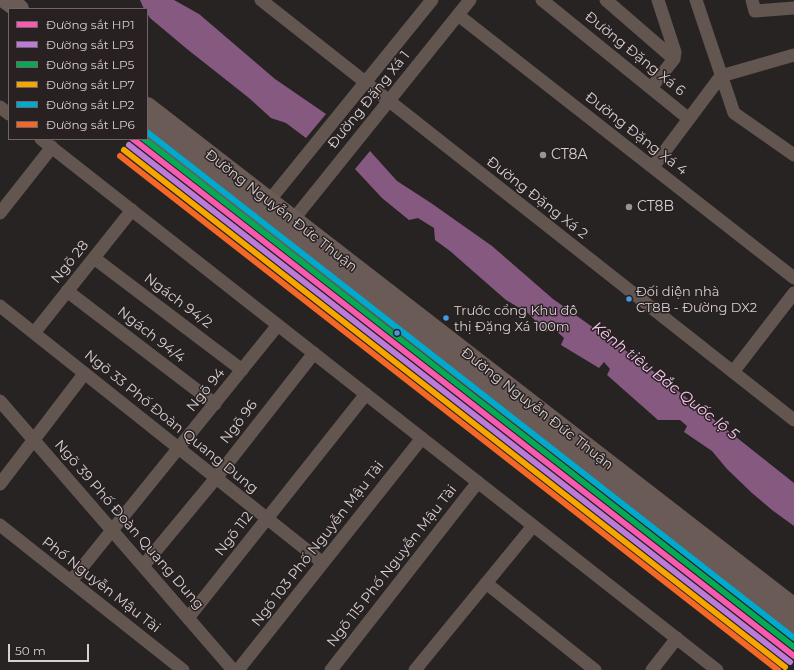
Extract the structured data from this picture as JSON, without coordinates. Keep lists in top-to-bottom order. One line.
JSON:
{"streets":{"highway":["Đường Nguyễn Đức Thuận"],"street":["Đường Đặng Xá 6","Đường Đặng Xá 1","Đường Đặng Xá 4","Đường Đặng Xá 2","Ngõ 28","Ngách 94/2","Ngách 94/4","Ngõ 94","Ngõ 33 Phố Đoàn Quang Dung","Ngõ 96","Ngõ 39 Phố Đoàn Quang Dung","Ngõ 112","Ngõ 103 Phố Nguyễn Mậu Tài","Ngõ 115 Phố Nguyễn Mậu Tài","Phố Nguyễn Mậu Tài"]},"crossings":[["Đường Đặng Xá 1","Đường Đặng Xá 4"],["Đường Đặng Xá 1","Đường Đặng Xá 2"],["Đường Đặng Xá 1","Đường Nguyễn Đức Thuận"],["Ngõ 28","Ngách 94/2"],["Ngõ 28","Ngách 94/4"],["Ngõ 28","Ngõ 33 Phố Đoàn Quang Dung"],["Ngách 94/2","Ngõ 94"],["Ngách 94/4","Ngõ 94"],["Ngõ 94","Ngõ 33 Phố Đoàn Quang Dung"],["Ngõ 94","Ngõ 39 Phố Đoàn Quang Dung"],["Ngõ 94","Phố Nguyễn Mậu Tài"],["Ngõ 33 Phố Đoàn Quang Dung","Ngõ 96"],["Ngõ 33 Phố Đoàn Quang Dung","Ngõ 112"],["Ngõ 33 Phố Đoàn Quang Dung","Ngõ 103 Phố Nguyễn Mậu Tài"],["Ngõ 96","Ngõ 39 Phố Đoàn Quang Dung"],["Ngõ 39 Phố Đoàn Quang Dung","Ngõ 112"]],"water":["Kênh tiêu Bắc Quốc lộ 5"],"places":["CT8A","CT8B","Đối diện nhà CT8B - Đường DX2","Trước cổng Khu đô thị Đặng Xá 100m"],"lines":["rail line LP2","rail line HP1","rail line LP5","rail line LP3","rail line LP7","rail line LP6"],"legend":["Đường sắt HP1","Đường sắt LP3","Đường sắt LP5","Đường sắt LP7","Đường sắt LP2","Đường sắt LP6"],"scale_bar":"50 m"}
